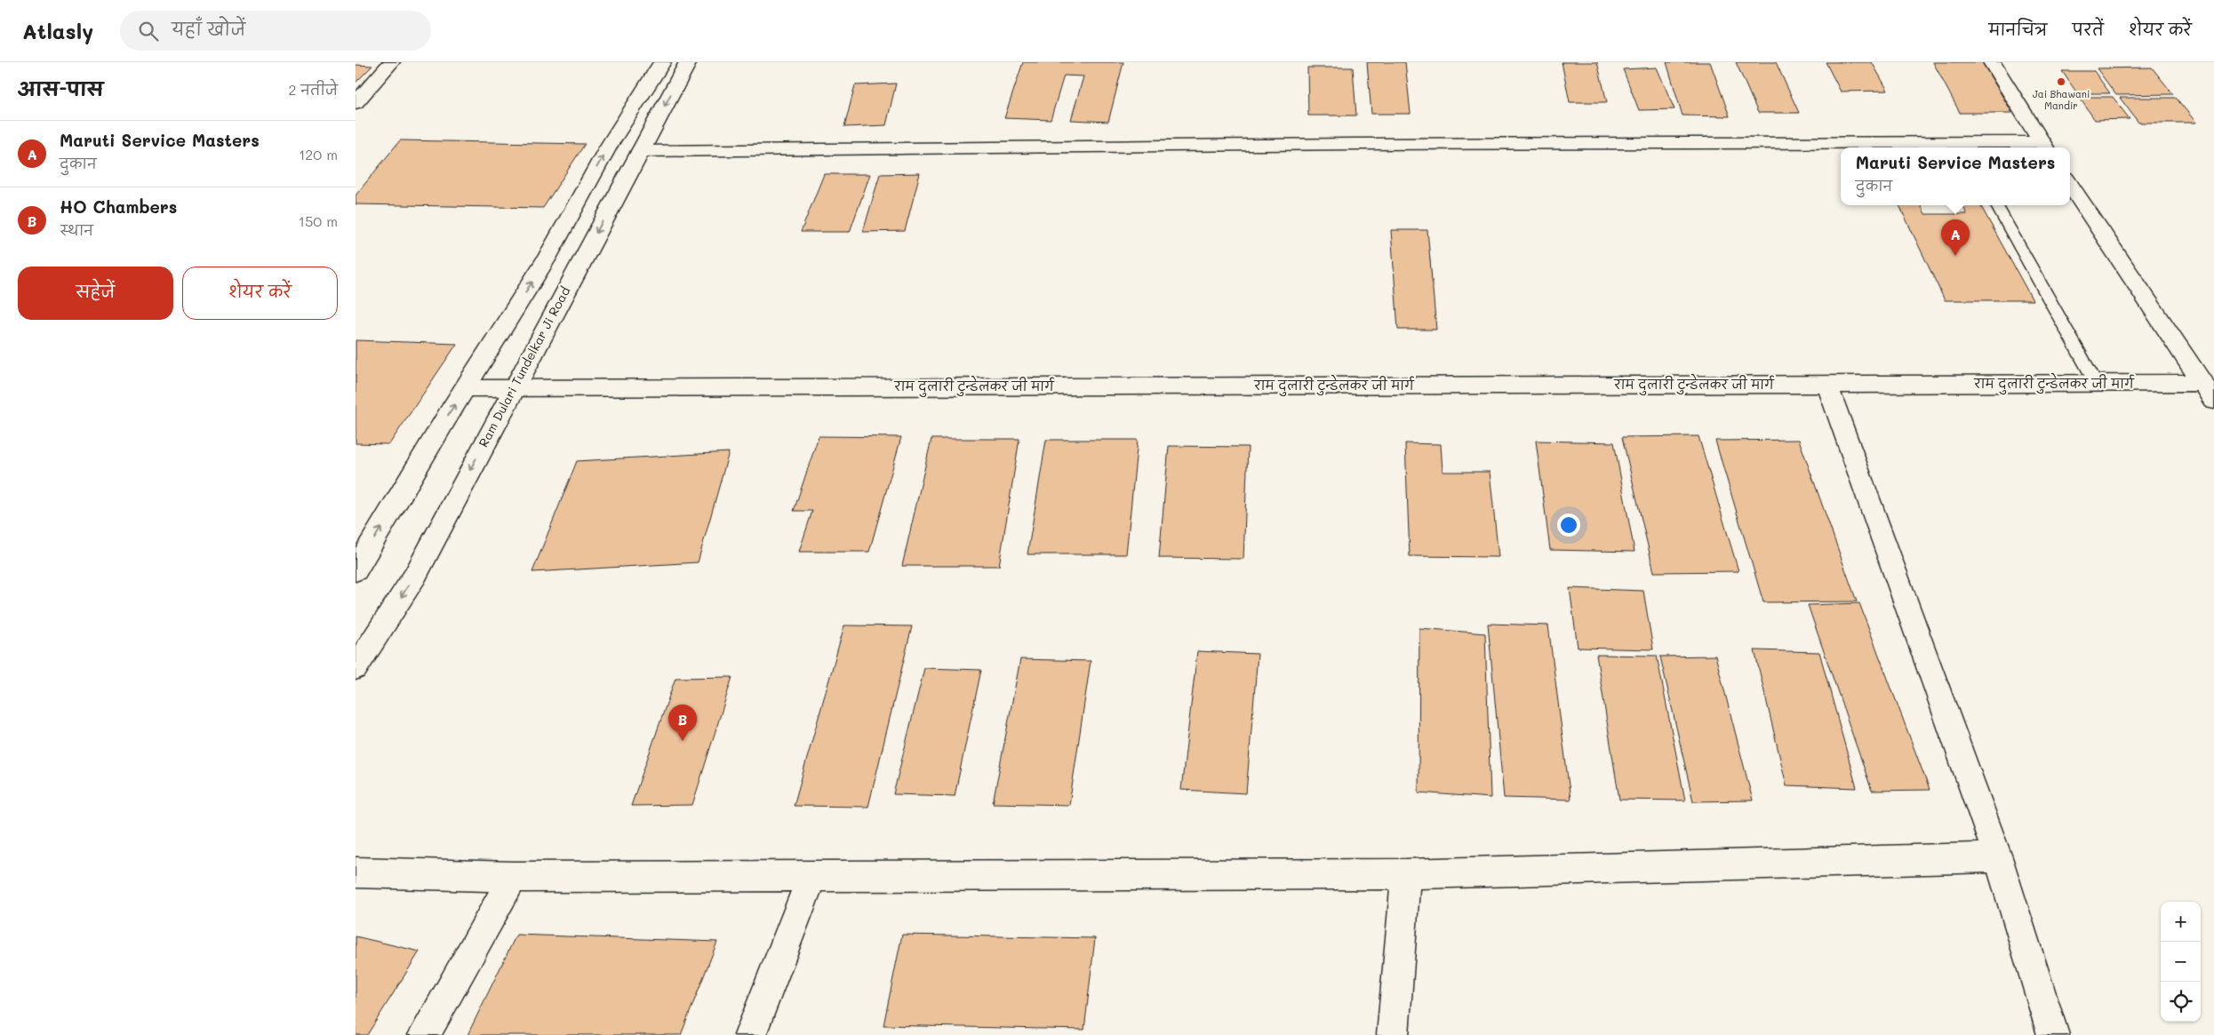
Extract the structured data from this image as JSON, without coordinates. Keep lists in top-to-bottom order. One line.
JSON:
{"streets":{"street":["Ram Dulari Tundelkar Ji Road","राम दुलारी टुन्डेलकर जी मार्ग"]},"crossings":[["Ram Dulari Tundelkar Ji Road","राम दुलारी टुन्डेलकर जी मार्ग"]],"places":["Jai Bhawani Mandir"],"page":{"header":"Atlasly","search":"यहाँ खोजें","nav":["मानचित्र","परतें","शेयर करें"],"heading":["आस-पास","2 नतीजे"],"list":[{"mark":"A","name":"Maruti Service Masters","note":"दुकान","value":"120 m"},{"mark":"B","name":"HO Chambers","note":"स्थान","value":"150 m"}],"popup":["Maruti Service Masters","दुकान"],"pins":["A","B"],"buttons":["सहेजें","शेयर करें"],"map_buttons":["+","−"]}}
